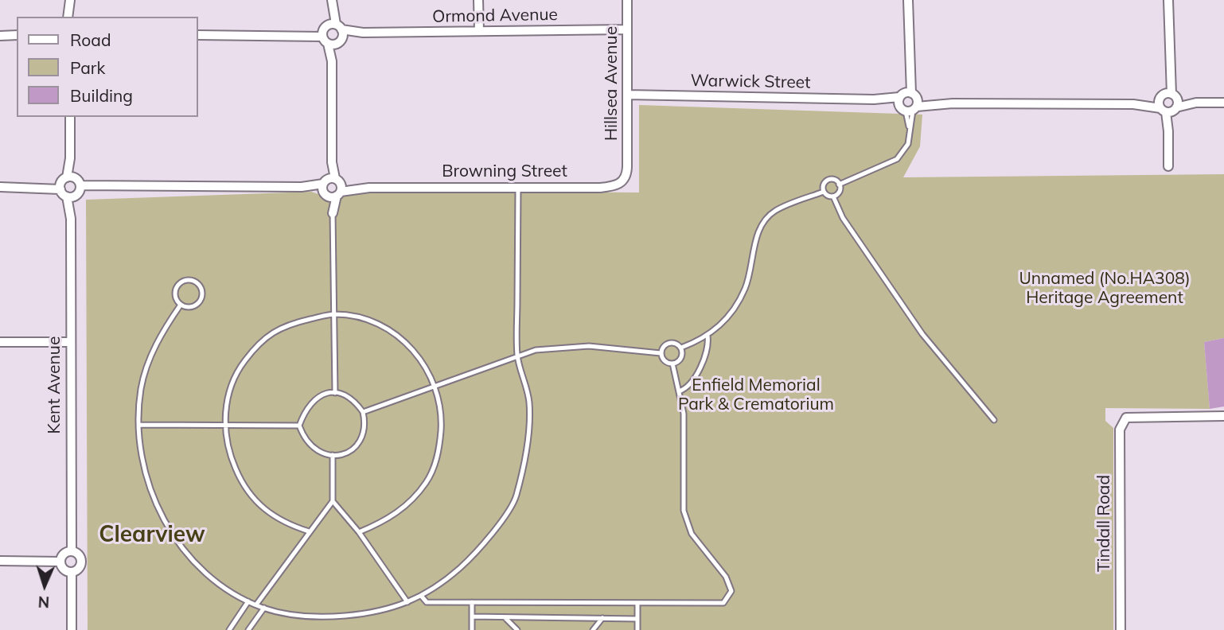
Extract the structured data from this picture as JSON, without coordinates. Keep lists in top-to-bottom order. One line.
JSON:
{"streets":{"street":["Ormond Avenue","Warwick Street","Hillsea Avenue","Browning Street","Kent Avenue","Tindall Road"]},"crossings":[["Ormond Avenue","Hillsea Avenue"],["Warwick Street","Hillsea Avenue"],["Hillsea Avenue","Browning Street"],["Browning Street","Kent Avenue"]],"districts":["Clearview"],"parks":["Unnamed (No.HA308) Heritage Agreement","Enfield Memorial Park & Crematorium"],"legend":["Road","Park","Building"],"north":"bottom"}
